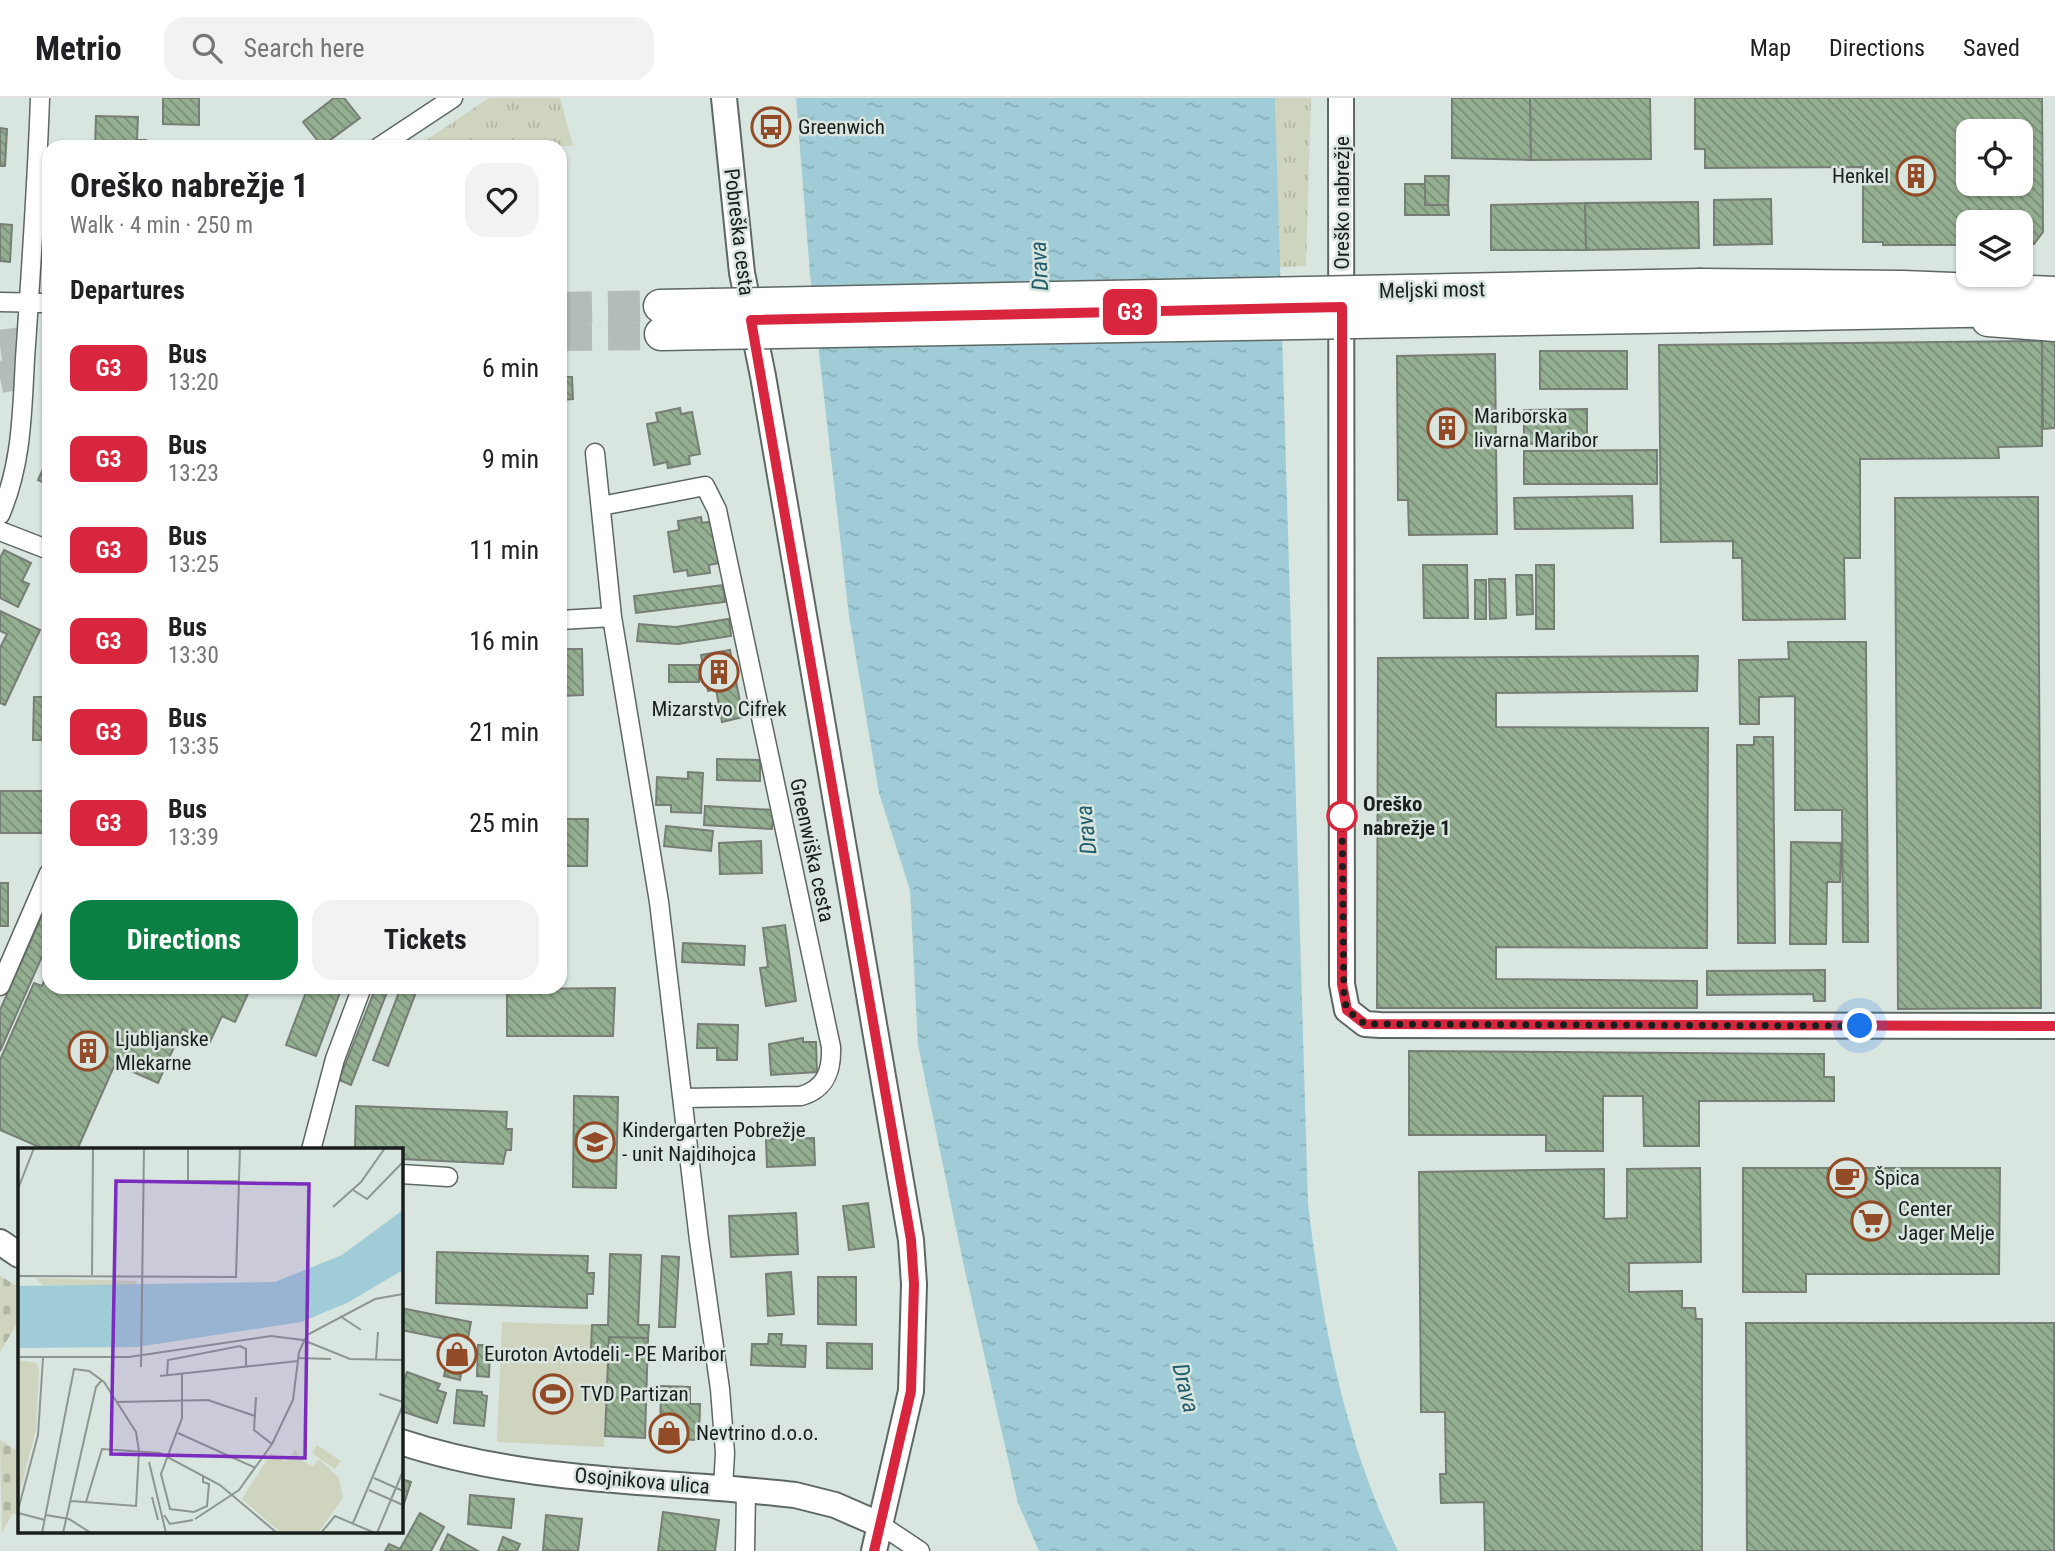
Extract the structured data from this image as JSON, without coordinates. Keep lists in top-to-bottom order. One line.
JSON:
{"streets":{"highway":["Meljski most"],"street":["Oreško nabrežje","Pobreška cesta","Greenwiška cesta","Osojnikova ulica"]},"crossings":[["Pobreška cesta","Osojnikova ulica"]],"water":["Drava"],"places":{"bus stop":["Greenwich"],"building":["Henkel","Mariborska livarna Maribor","Mizarstvo Cifrek","Ljubljanske Mlekarne"],"other":["Oreško nabrežje 1"],"school or university":["Kindergarten Pobrežje - unit Najdihojca"],"cafe":["Špica"],"supermarket":["Center Jager Melje"],"shop":["Euroton Avtodeli - PE Maribor","Nevtrino d.o.o."],"sports":["TVD Partizan"]},"lines":["bus line G3"],"page":{"header":"Metrio","search":"Search here","nav":["Map","Directions","Saved"],"on_map":"G3","heading":[["Oreško nabrežje 1","Walk · 4 min · 250 m"],"Departures"],"list":[{"mark":"G3","name":"Bus","note":"13:20","value":"6 min"},{"mark":"G3","name":"Bus","note":"13:23","value":"9 min"},{"mark":"G3","name":"Bus","note":"13:25","value":"11 min"},{"mark":"G3","name":"Bus","note":"13:30","value":"16 min"},{"mark":"G3","name":"Bus","note":"13:35","value":"21 min"},{"mark":"G3","name":"Bus","note":"13:39","value":"25 min"}],"buttons":["Directions","Tickets"]}}
